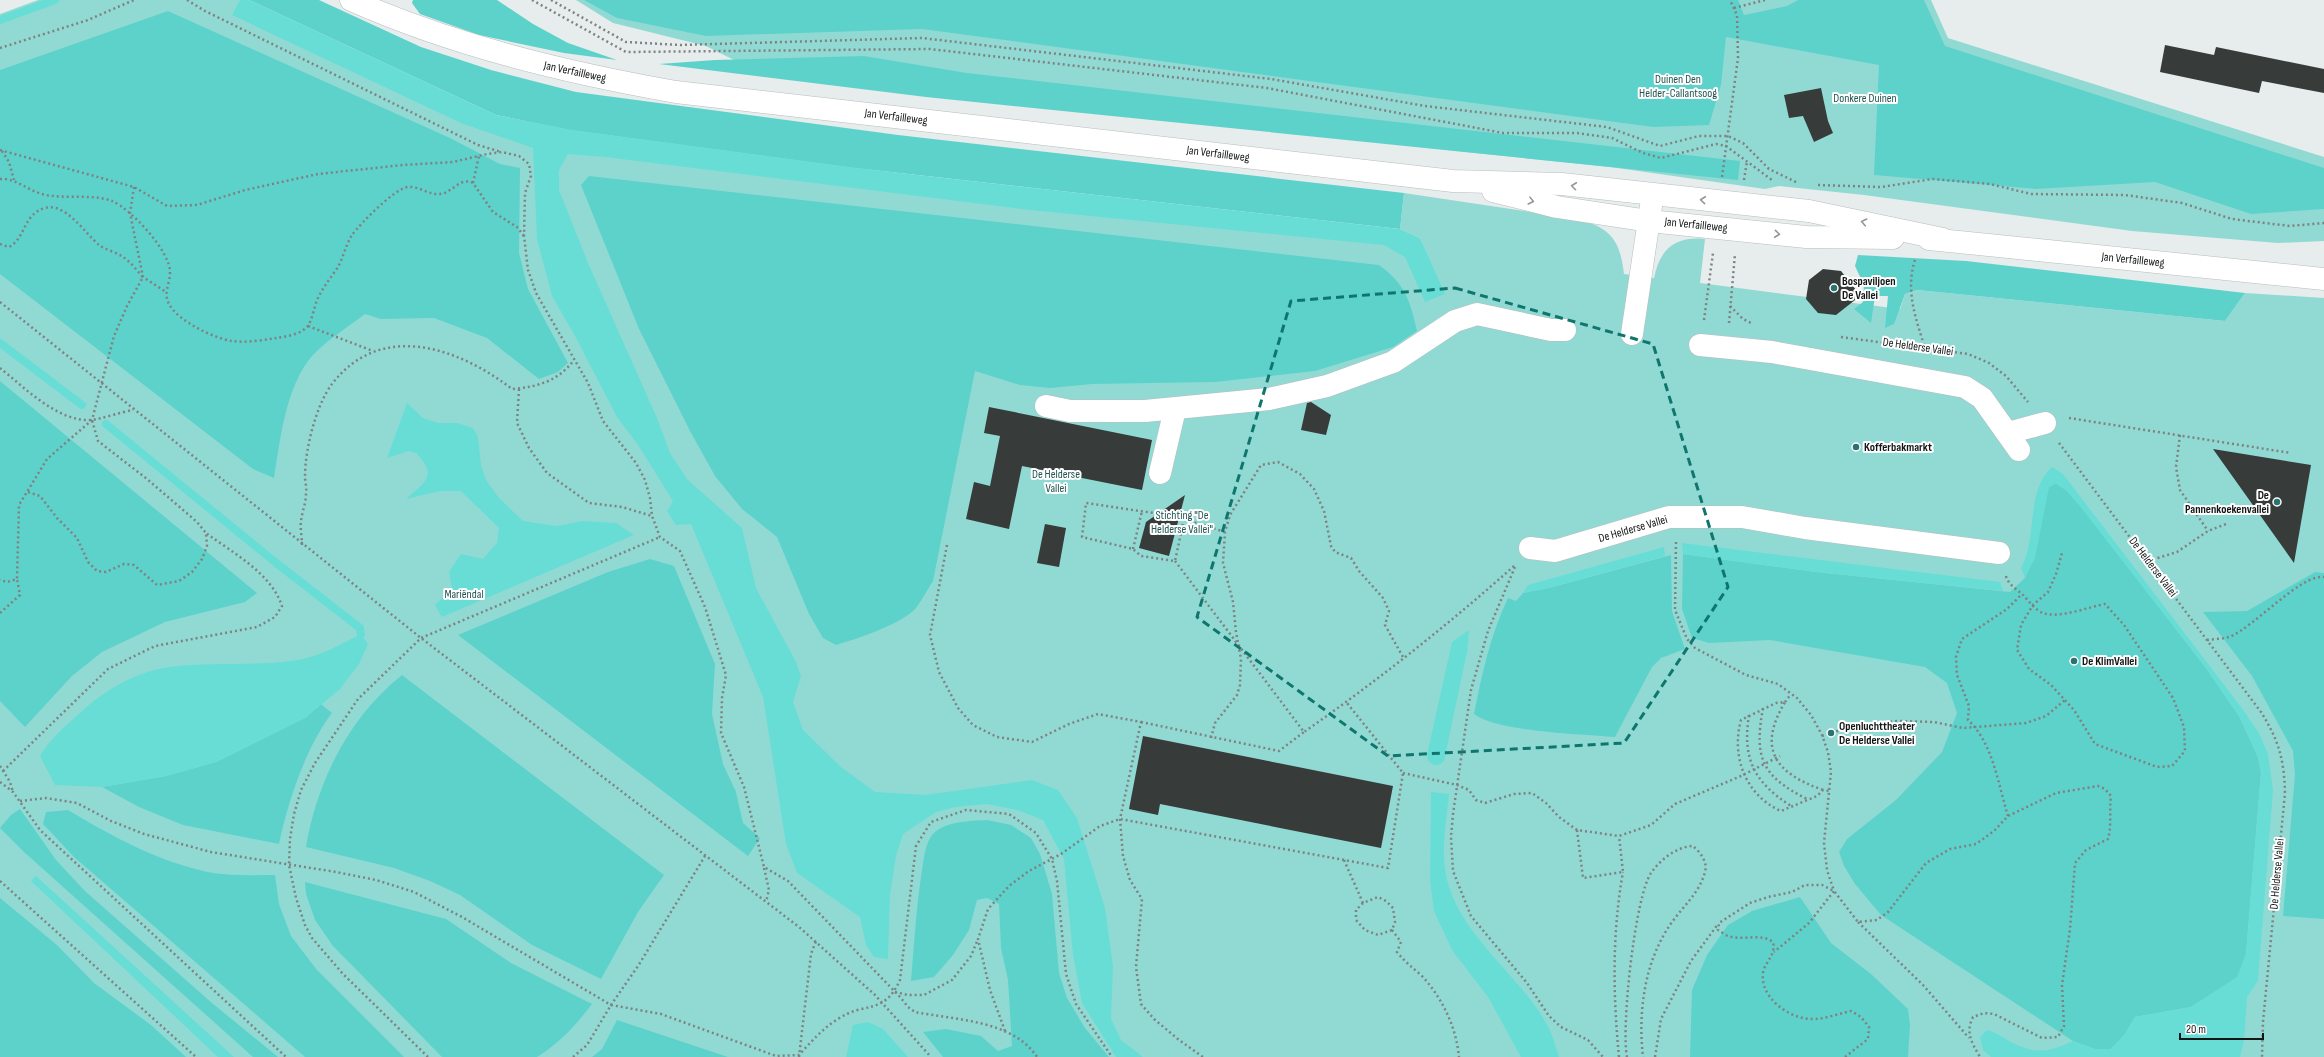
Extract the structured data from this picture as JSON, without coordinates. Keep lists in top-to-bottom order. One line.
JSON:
{"streets":{"street":["Jan Verfailleweg","De Helderse Vallei"]},"parks":["Duinen Den Helder-Callantsoog","Donkere Duinen","De Helderse Vallei","Stichting \"De Helderse Vallei\"","Mariëndal"],"places":["Bospaviljoen De Vallei","Kofferbakmarkt","De Pannenkoekenvallei","De KlimVallei","Openluchttheater De Helderse Vallei"],"scale_bar":"20 m"}
